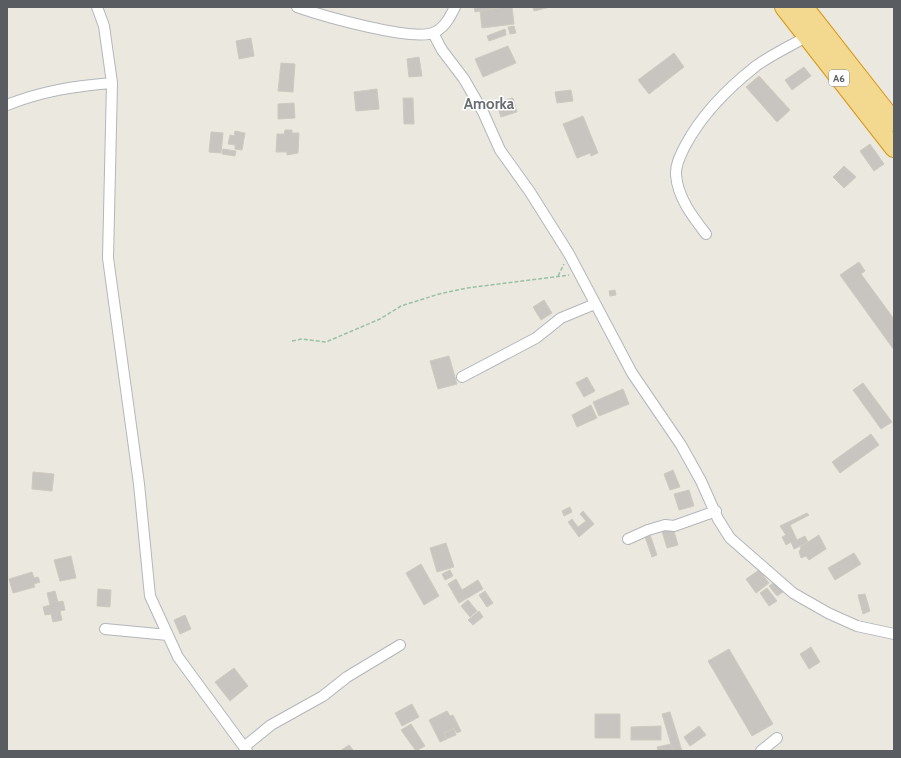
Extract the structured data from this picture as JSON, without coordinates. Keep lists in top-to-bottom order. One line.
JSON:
{"streets":{"highway":["A6"]},"districts":["Amorka"]}
